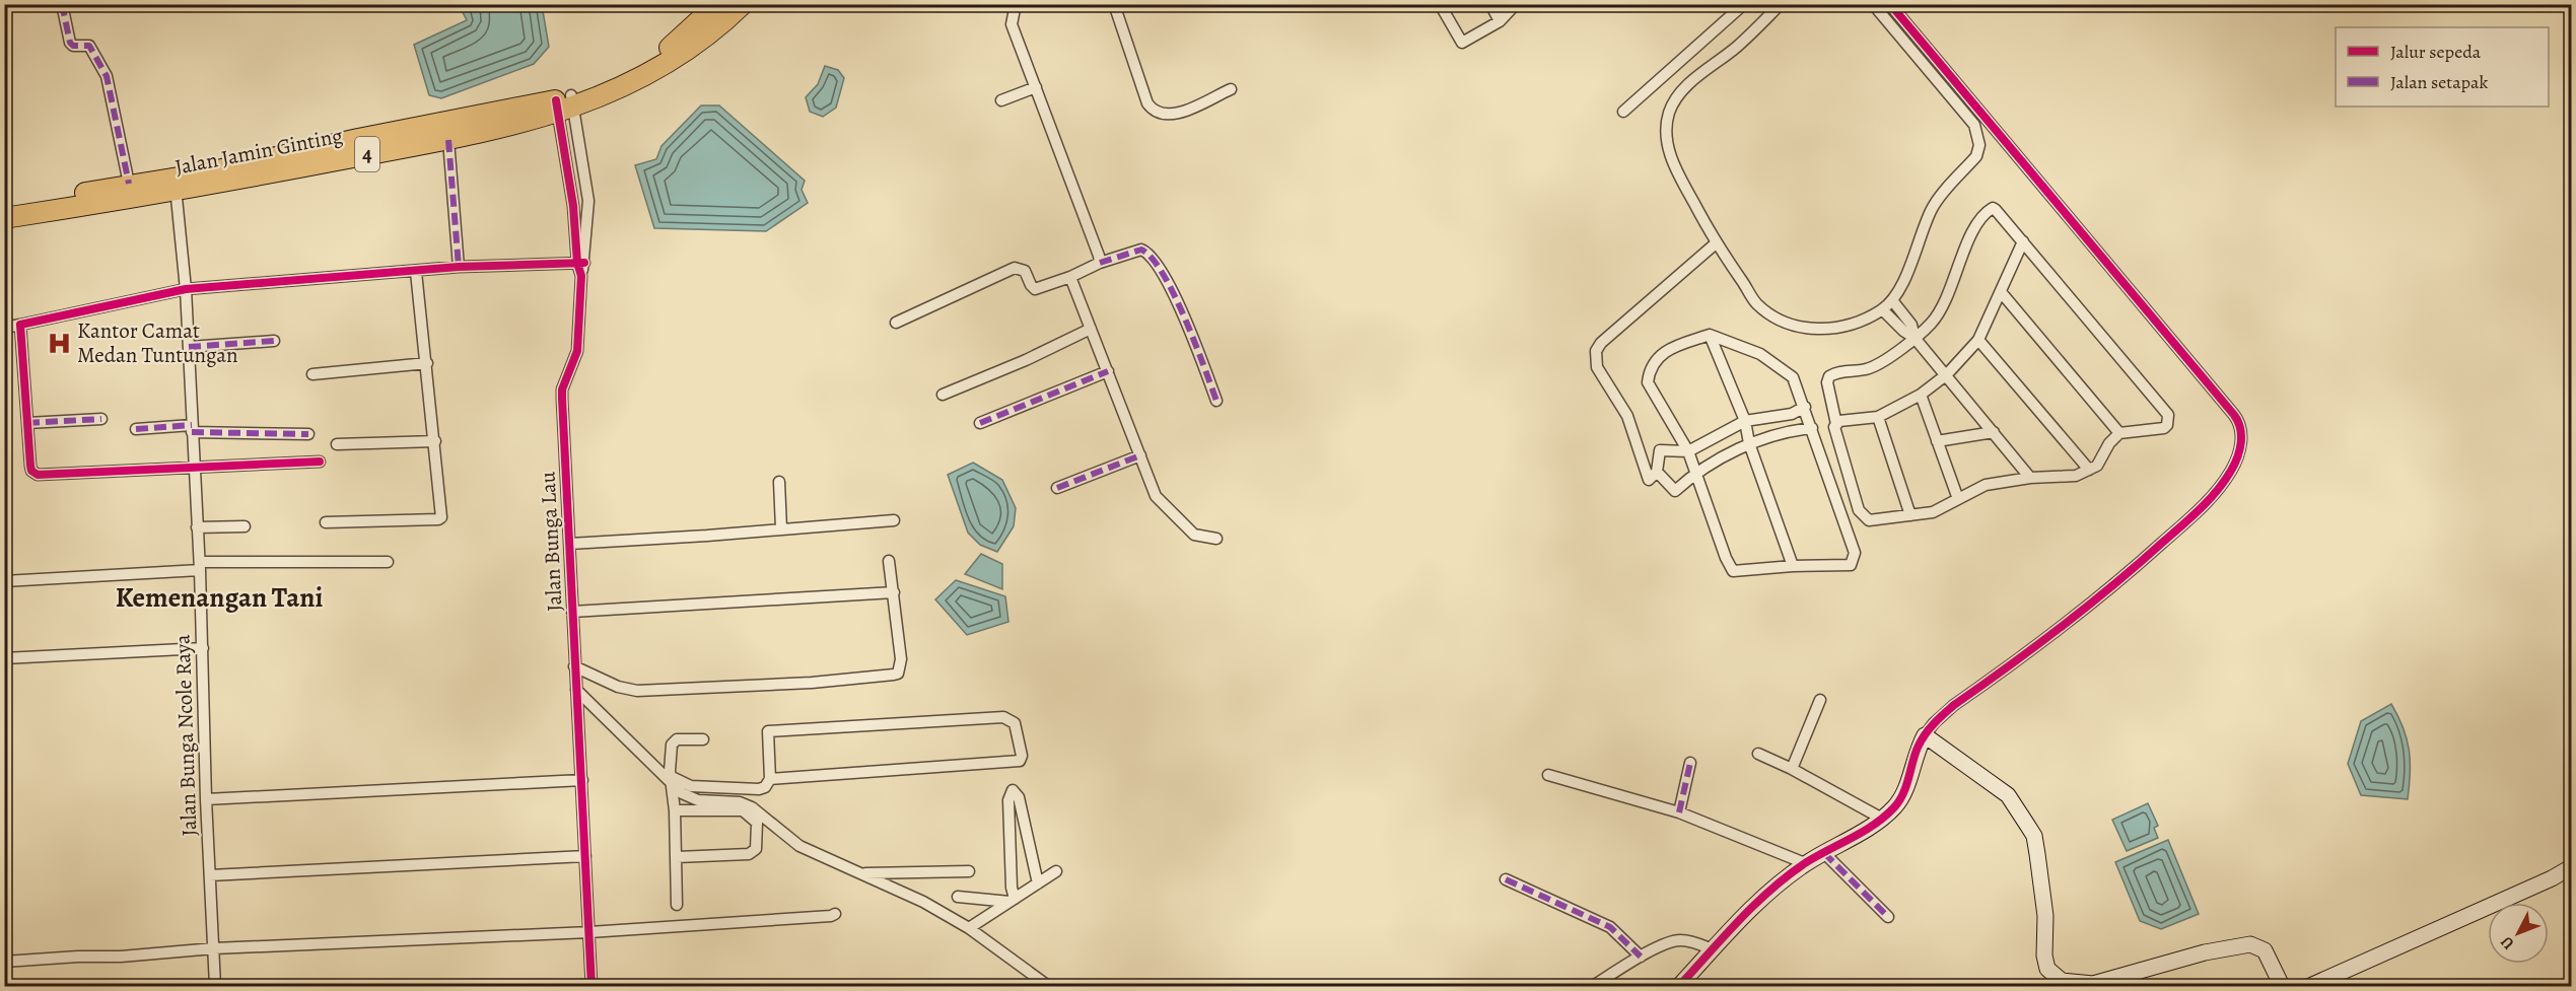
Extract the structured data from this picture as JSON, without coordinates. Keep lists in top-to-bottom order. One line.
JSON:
{"streets":{"highway":["Jalan Jamin Ginting","4"],"street":["Jalan Bunga Lau","Jalan Bunga Ncole Raya"]},"crossings":[["Jalan Jamin Ginting","Jalan Bunga Ncole Raya"]],"districts":["Kemenangan Tani"],"places":{"hospital":["Kantor Camat Medan Tuntungan"]},"legend":["Jalur sepeda","Jalan setapak"],"north":"bottom left"}
